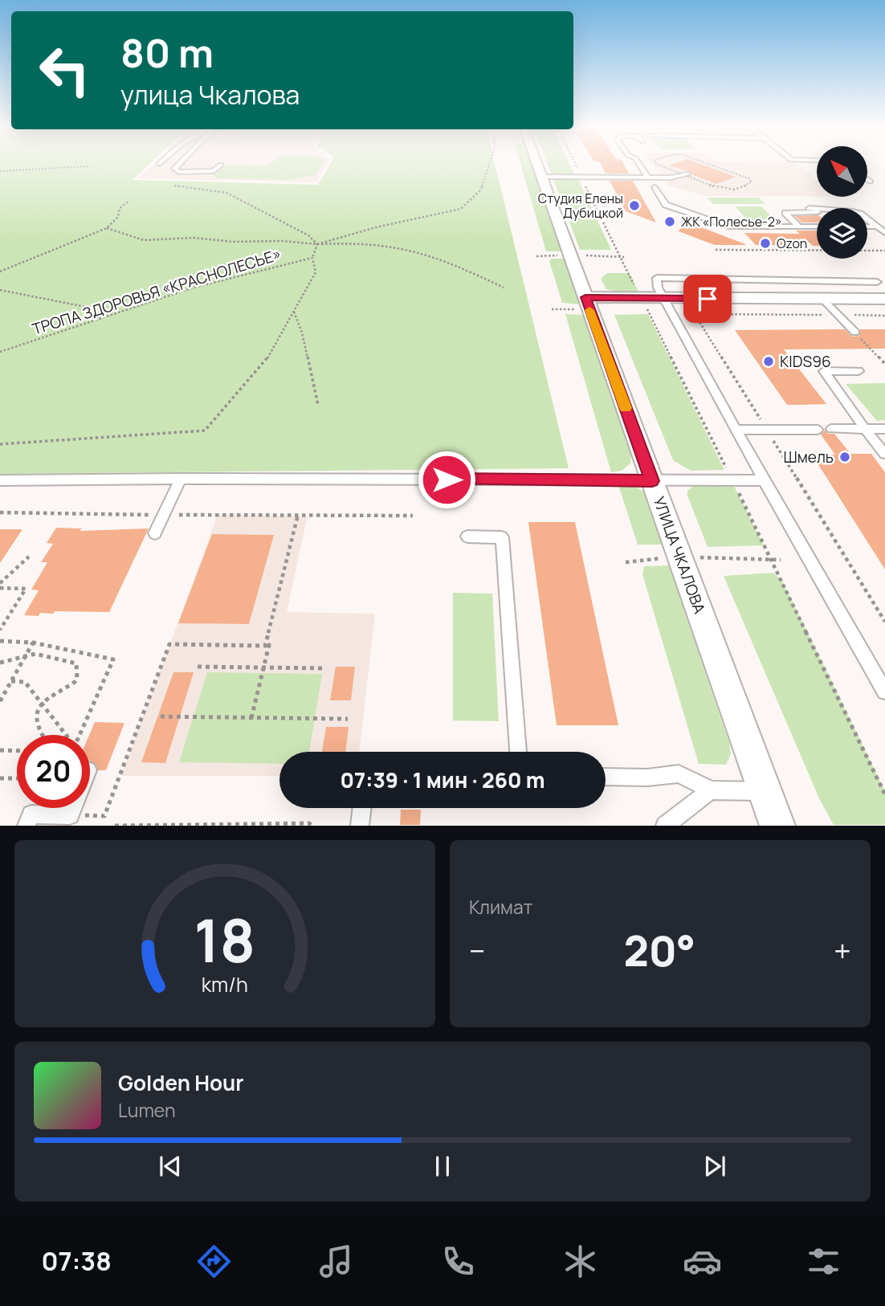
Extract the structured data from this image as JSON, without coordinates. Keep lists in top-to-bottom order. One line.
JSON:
{"streets":{"street":["УЛИЦА ЧКАЛОВА"],"path":["ТРОПА ЗДОРОВЬЯ «КРАСНОЛЕСЬЕ»"]},"places":["Студия Елены Дубицкой","ЖК «Полесье-2»","Ozon","KIDS96","Шмель"],"north":"top left","page":{"turn":["80 m","улица Чкалова"],"limit":"20","trip":"07:39 · 1 мин · 260 m","tile":"Климат","heat":["−","20°","+"],"song":["Golden Hour","Lumen"],"tabs":"07:38","gauge":["18","km/h"]}}
